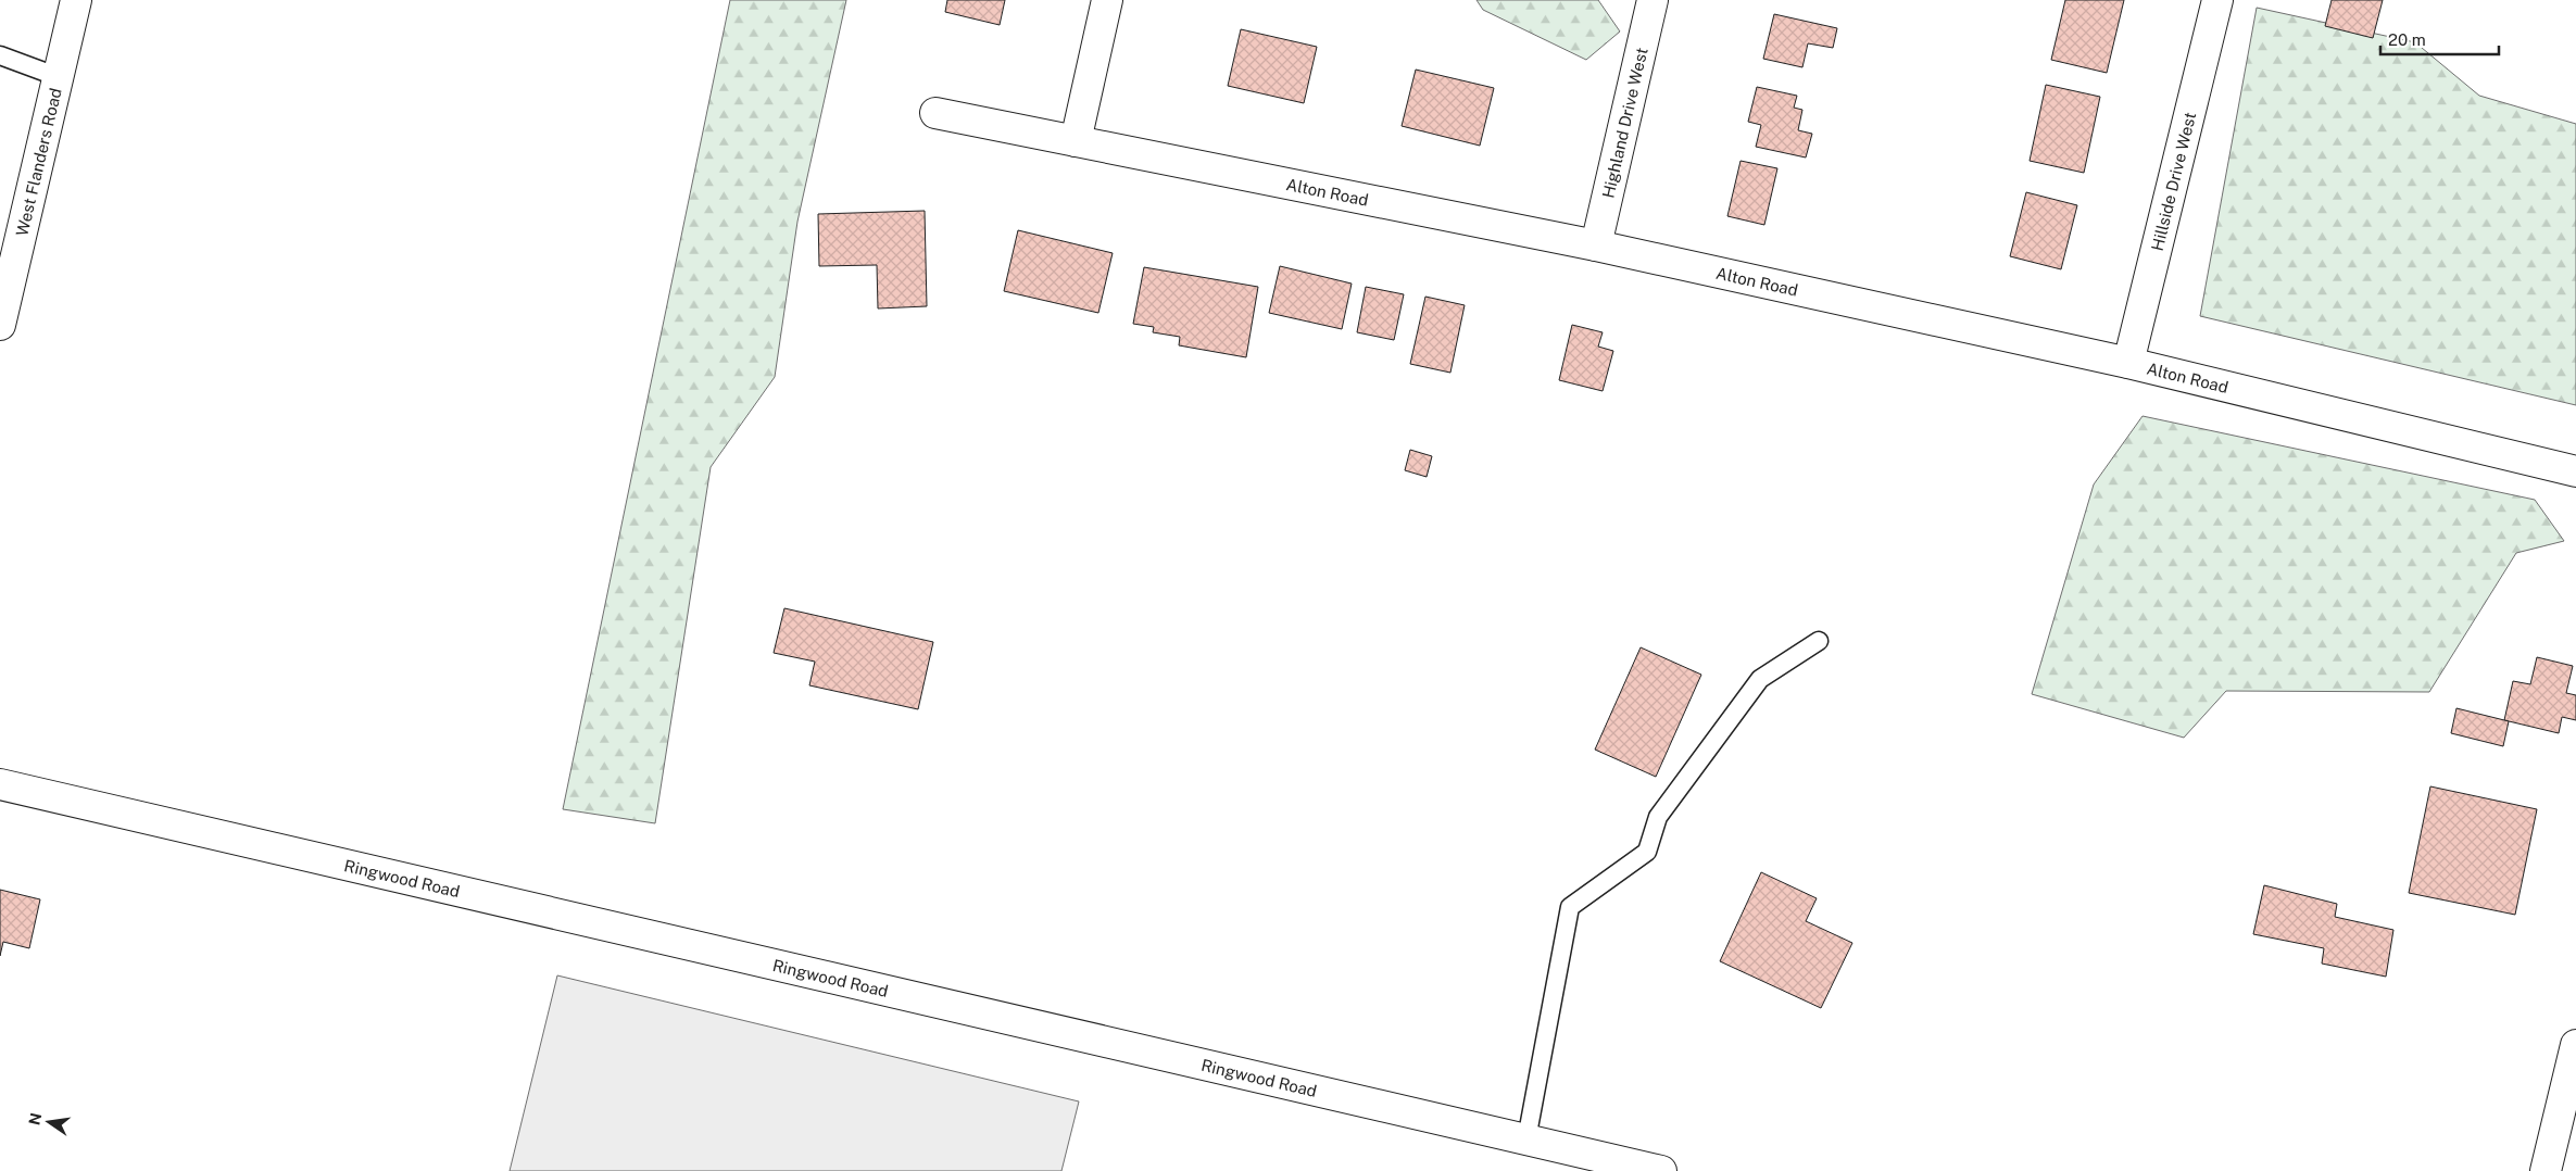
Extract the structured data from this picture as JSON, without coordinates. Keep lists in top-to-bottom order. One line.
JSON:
{"streets":{"street":["Highland Drive West","West Flanders Road","Hillside Drive West","Alton Road","Ringwood Road"]},"crossings":[["Highland Drive West","Alton Road"],["Hillside Drive West","Alton Road"]],"scale_bar":"20 m","north":"left"}
